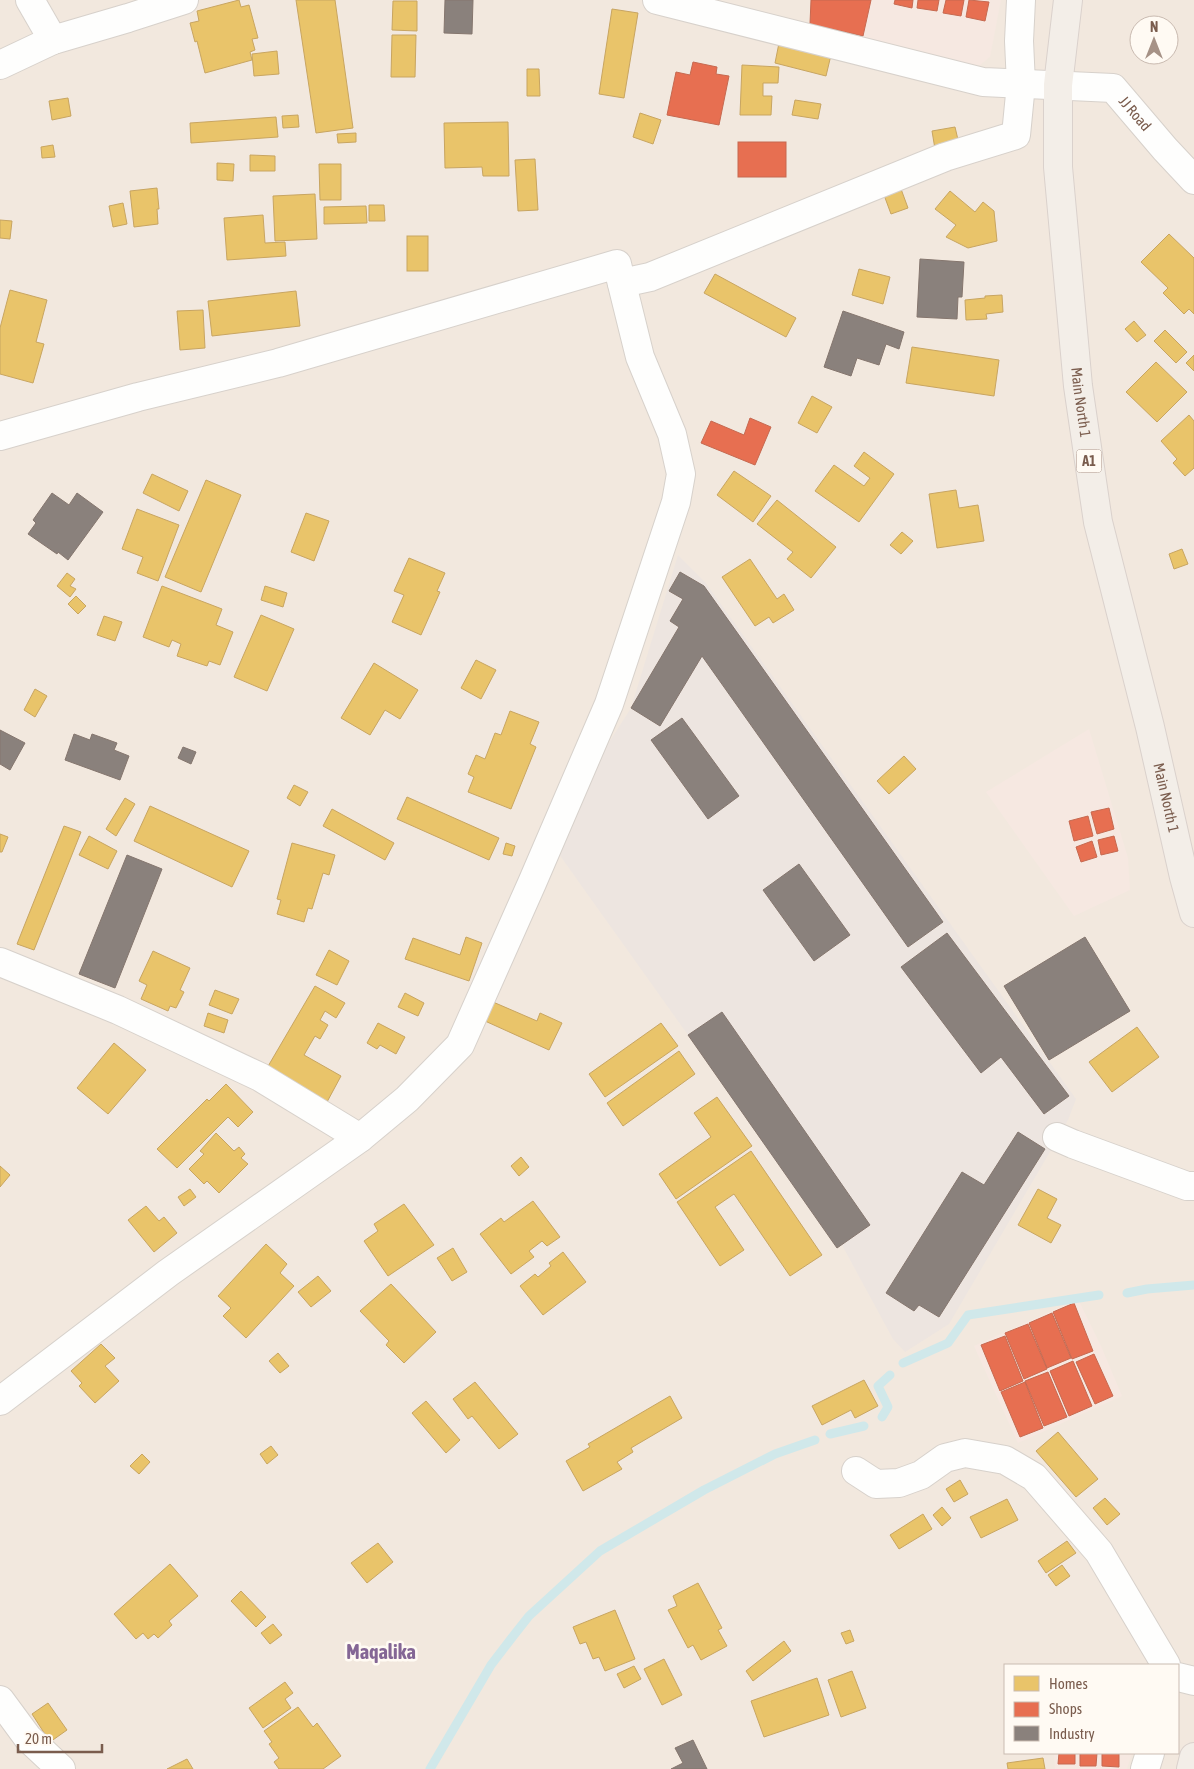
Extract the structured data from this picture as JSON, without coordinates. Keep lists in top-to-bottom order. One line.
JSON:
{"streets":{"main road":["Main North 1","A1"],"street":["JJ Road"]},"crossings":[["JJ Road","Main North 1"]],"districts":["Maqalika"],"legend":["Homes","Shops","Industry"],"scale_bar":"20 m","north":"top"}
